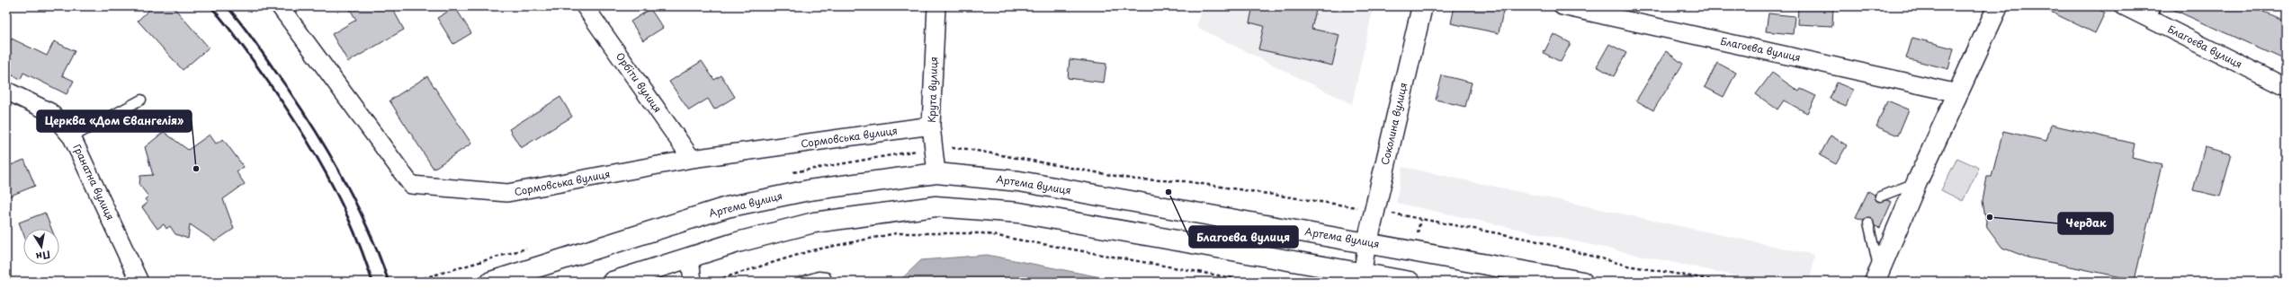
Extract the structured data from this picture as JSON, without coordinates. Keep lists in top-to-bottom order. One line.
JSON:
{"streets":{"main road":["Соколина вулиця","Артема вулиця"],"street":["Благоєва вулиця","Орбіти вулиця","Крута вулиця","Сормовська вулиця","Гранатна вулиця"]},"crossings":[["Орбіти вулиця","Сормовська вулиця"],["Крута вулиця","Сормовська вулиця"],["Крута вулиця","Артема вулиця"],["Соколина вулиця","Артема вулиця"]],"places":["Церква «Дом Євангелія»","Благоєва вулиця","Чердак"],"north":"bottom"}
